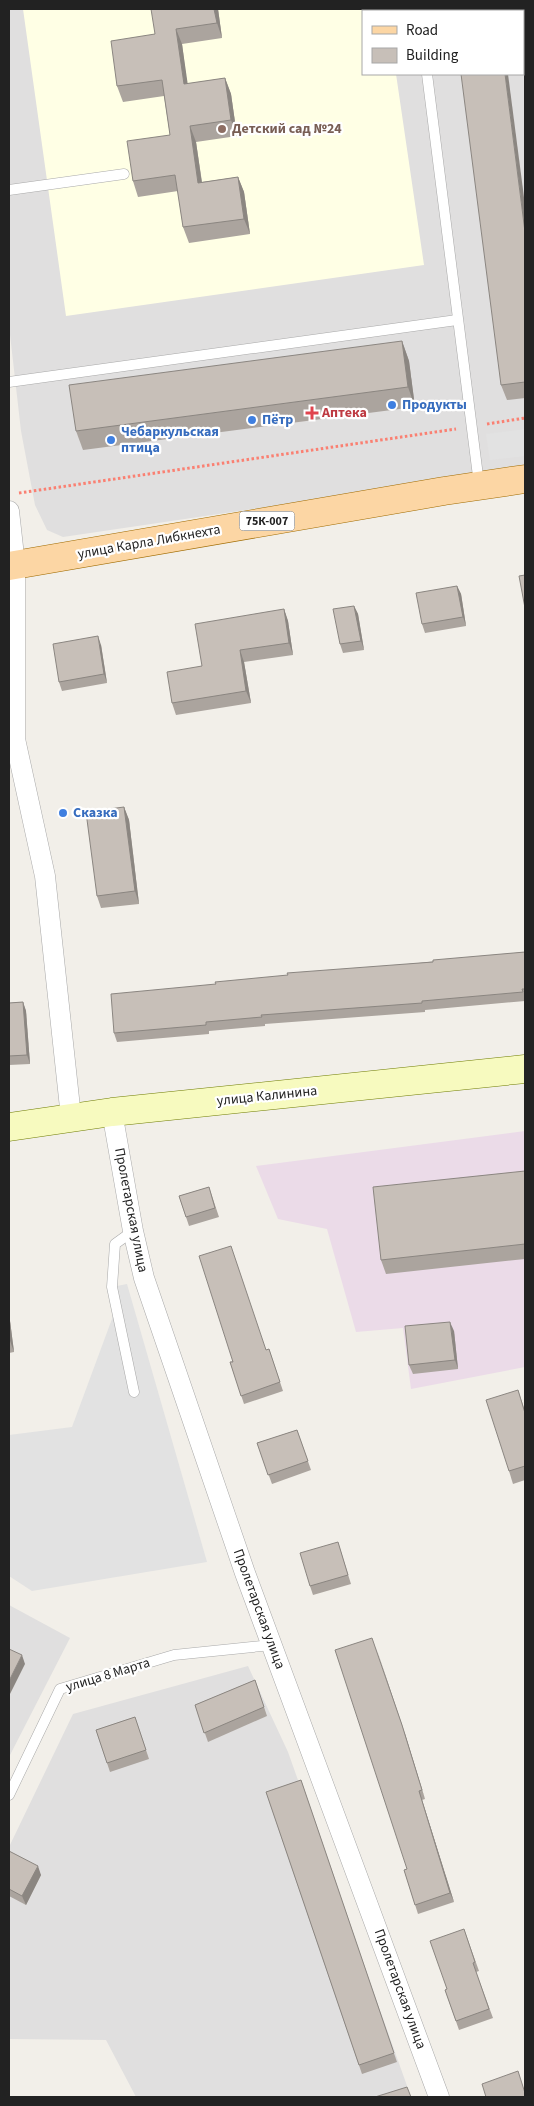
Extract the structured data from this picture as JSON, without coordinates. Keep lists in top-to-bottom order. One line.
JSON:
{"streets":{"main road":["75К-007","улица Карла Либкнехта"],"street":["улица Калинина","Пролетарская улица"],"lane":["улица 8 Марта"]},"crossings":[["улица Калинина","Пролетарская улица"],["Пролетарская улица","улица 8 Марта"]],"places":{"other":["Детский сад №24","Продукты","Пётр","Чебаркульская птица","Сказка"],"health":["Аптека"]},"legend":["Road","Building"]}
